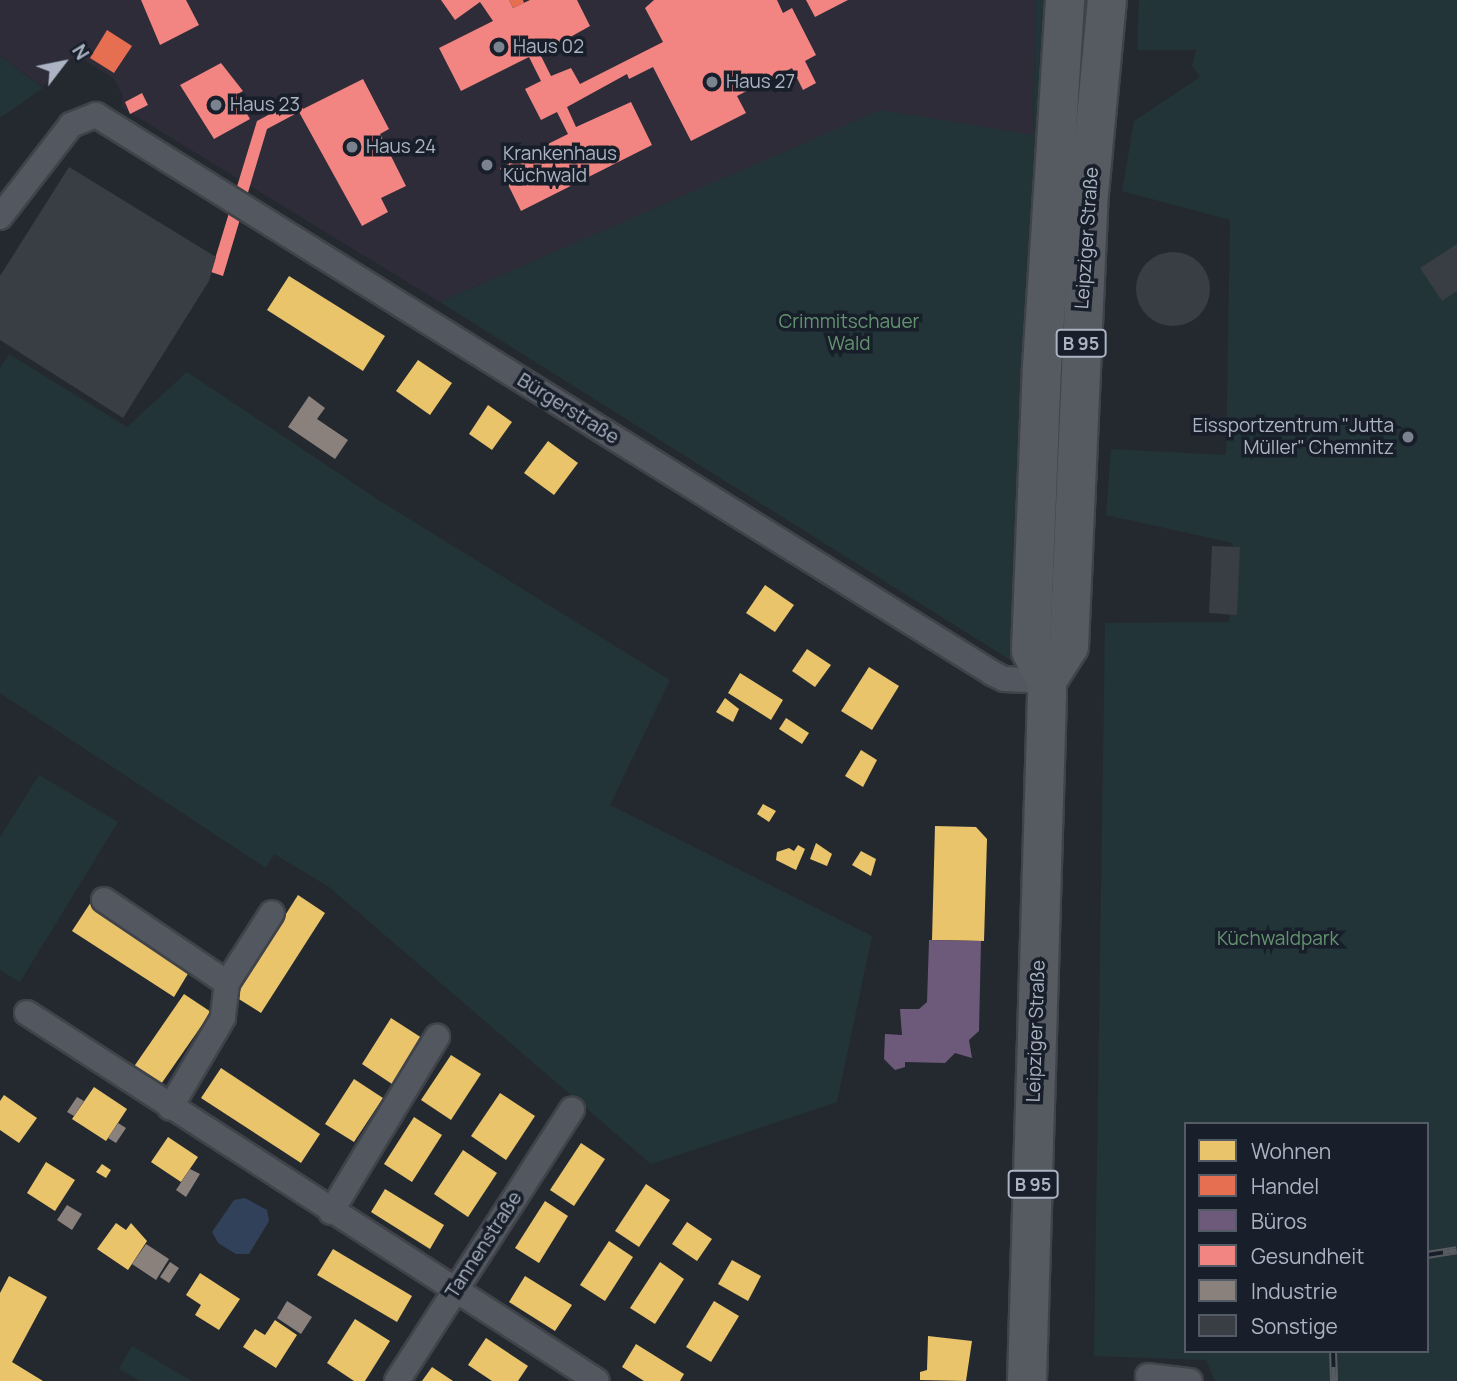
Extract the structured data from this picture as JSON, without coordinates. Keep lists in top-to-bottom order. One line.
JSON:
{"streets":{"main road":["Leipziger Straße","B 95"],"street":["Bürgerstraße","Tannenstraße"]},"crossings":[["Leipziger Straße","Bürgerstraße"]],"parks":["Crimmitschauer Wald","Küchwaldpark"],"places":["Haus 02","Haus 27","Haus 23","Haus 24","Krankenhaus Küchwald","Eissportzentrum \"Jutta Müller\" Chemnitz"],"legend":["Wohnen","Handel","Büros","Gesundheit","Industrie","Sonstige"],"north":"top right"}
